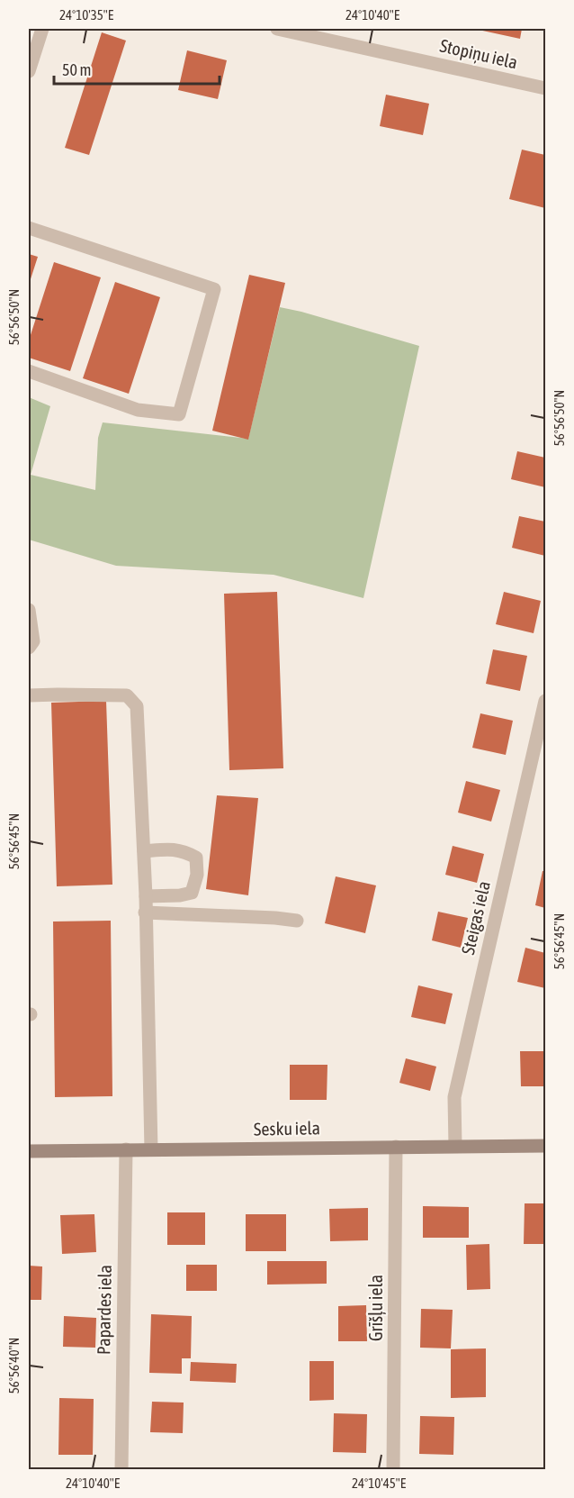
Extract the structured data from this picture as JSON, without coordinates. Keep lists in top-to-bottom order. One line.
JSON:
{"streets":{"street":["Stopiņu iela","Steigas iela","Sesku iela","Grīšļu iela","Papardes iela"]},"crossings":[["Steigas iela","Sesku iela"],["Sesku iela","Grīšļu iela"],["Sesku iela","Papardes iela"]],"scale_bar":"50 m","coordinates":["24°10'35\"E","24°10'40\"E","56°56'50\"N","56°56'45\"N","56°56'40\"N","24°10'45\"E"]}
